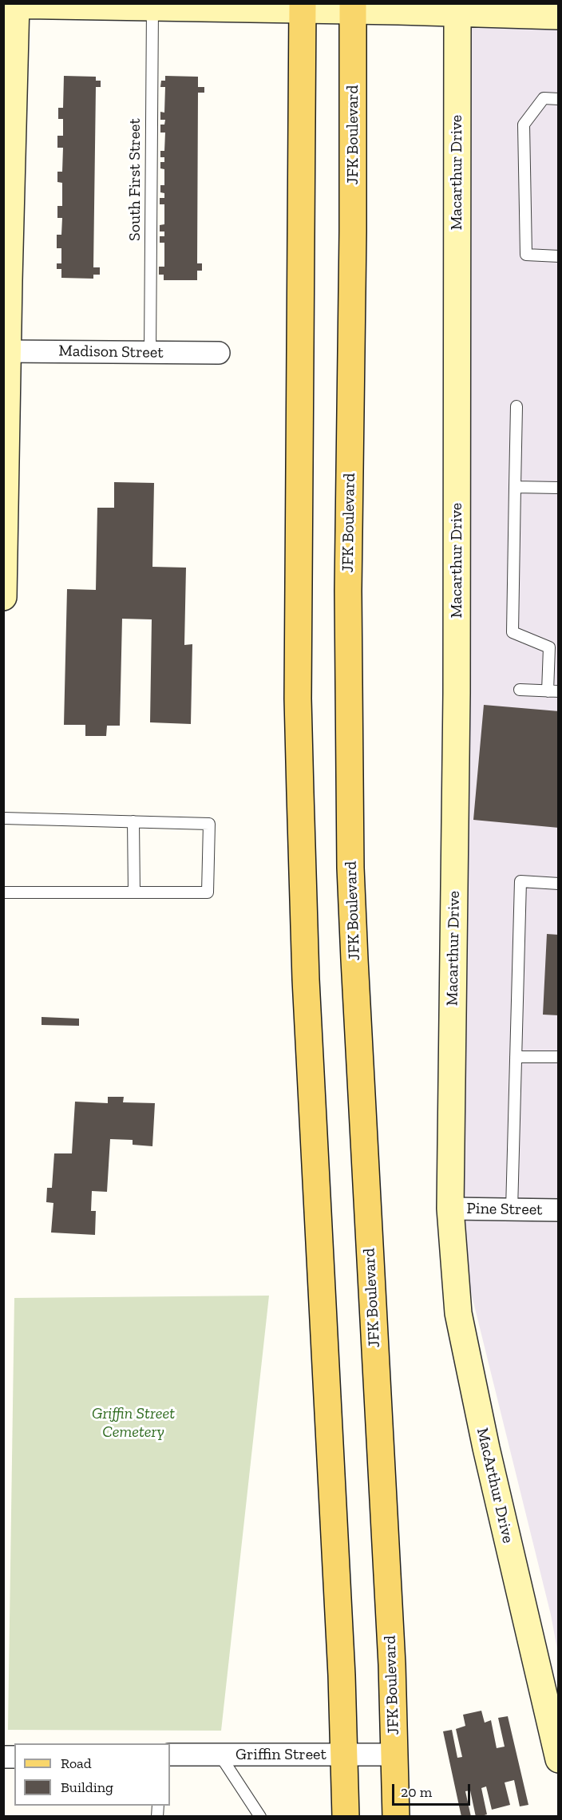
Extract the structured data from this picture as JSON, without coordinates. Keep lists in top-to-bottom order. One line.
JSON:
{"streets":{"main road":["JFK Boulevard"],"street":["Macarthur Drive","Madison Street","Pine Street","MacArthur Drive","Griffin Street"],"lane":["South First Street"]},"crossings":[["JFK Boulevard","Griffin Street"],["Macarthur Drive","Pine Street"],["Macarthur Drive","MacArthur Drive"],["South First Street","Madison Street"],["Pine Street","MacArthur Drive"]],"parks":["Griffin Street Cemetery"],"legend":["Road","Building"],"scale_bar":"20 m"}
